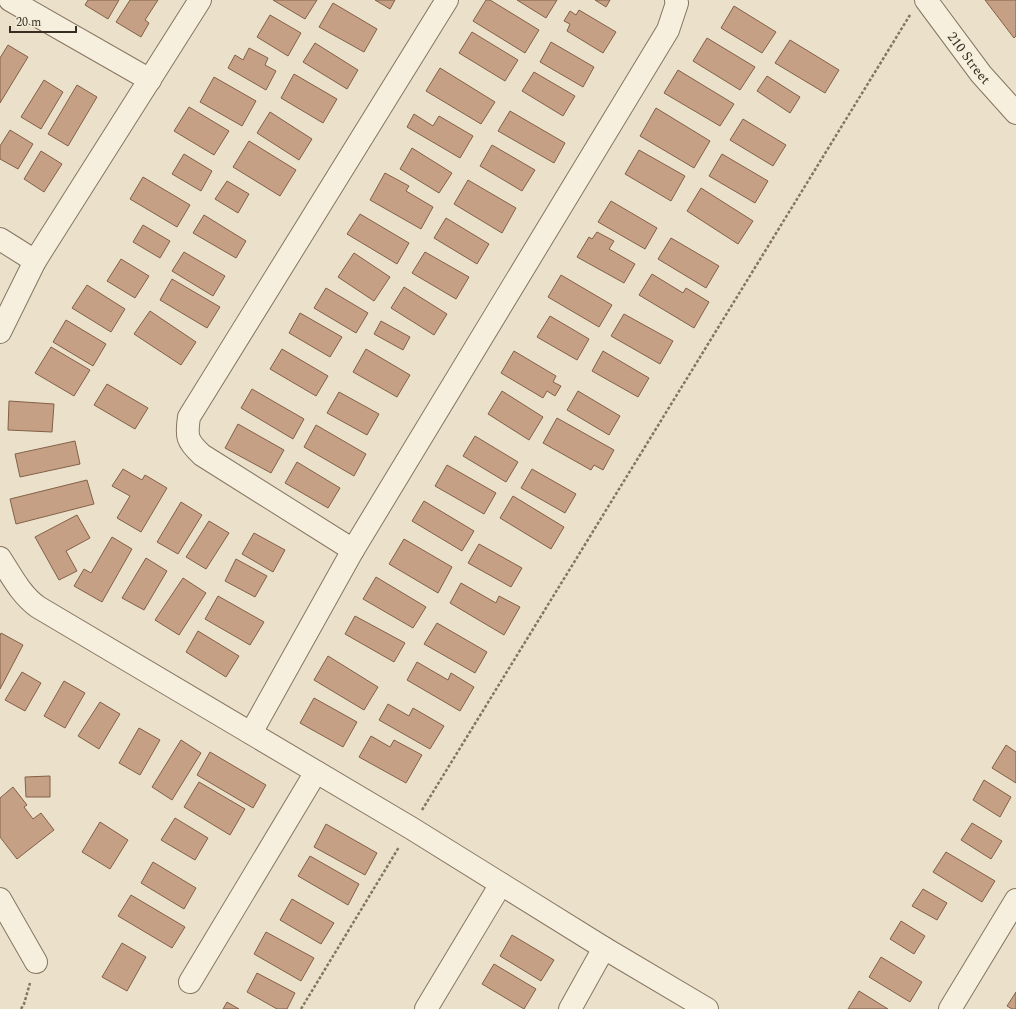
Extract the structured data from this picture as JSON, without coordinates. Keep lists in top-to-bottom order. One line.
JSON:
{"streets":{"street":["210 Street"]},"scale_bar":"20 m"}
